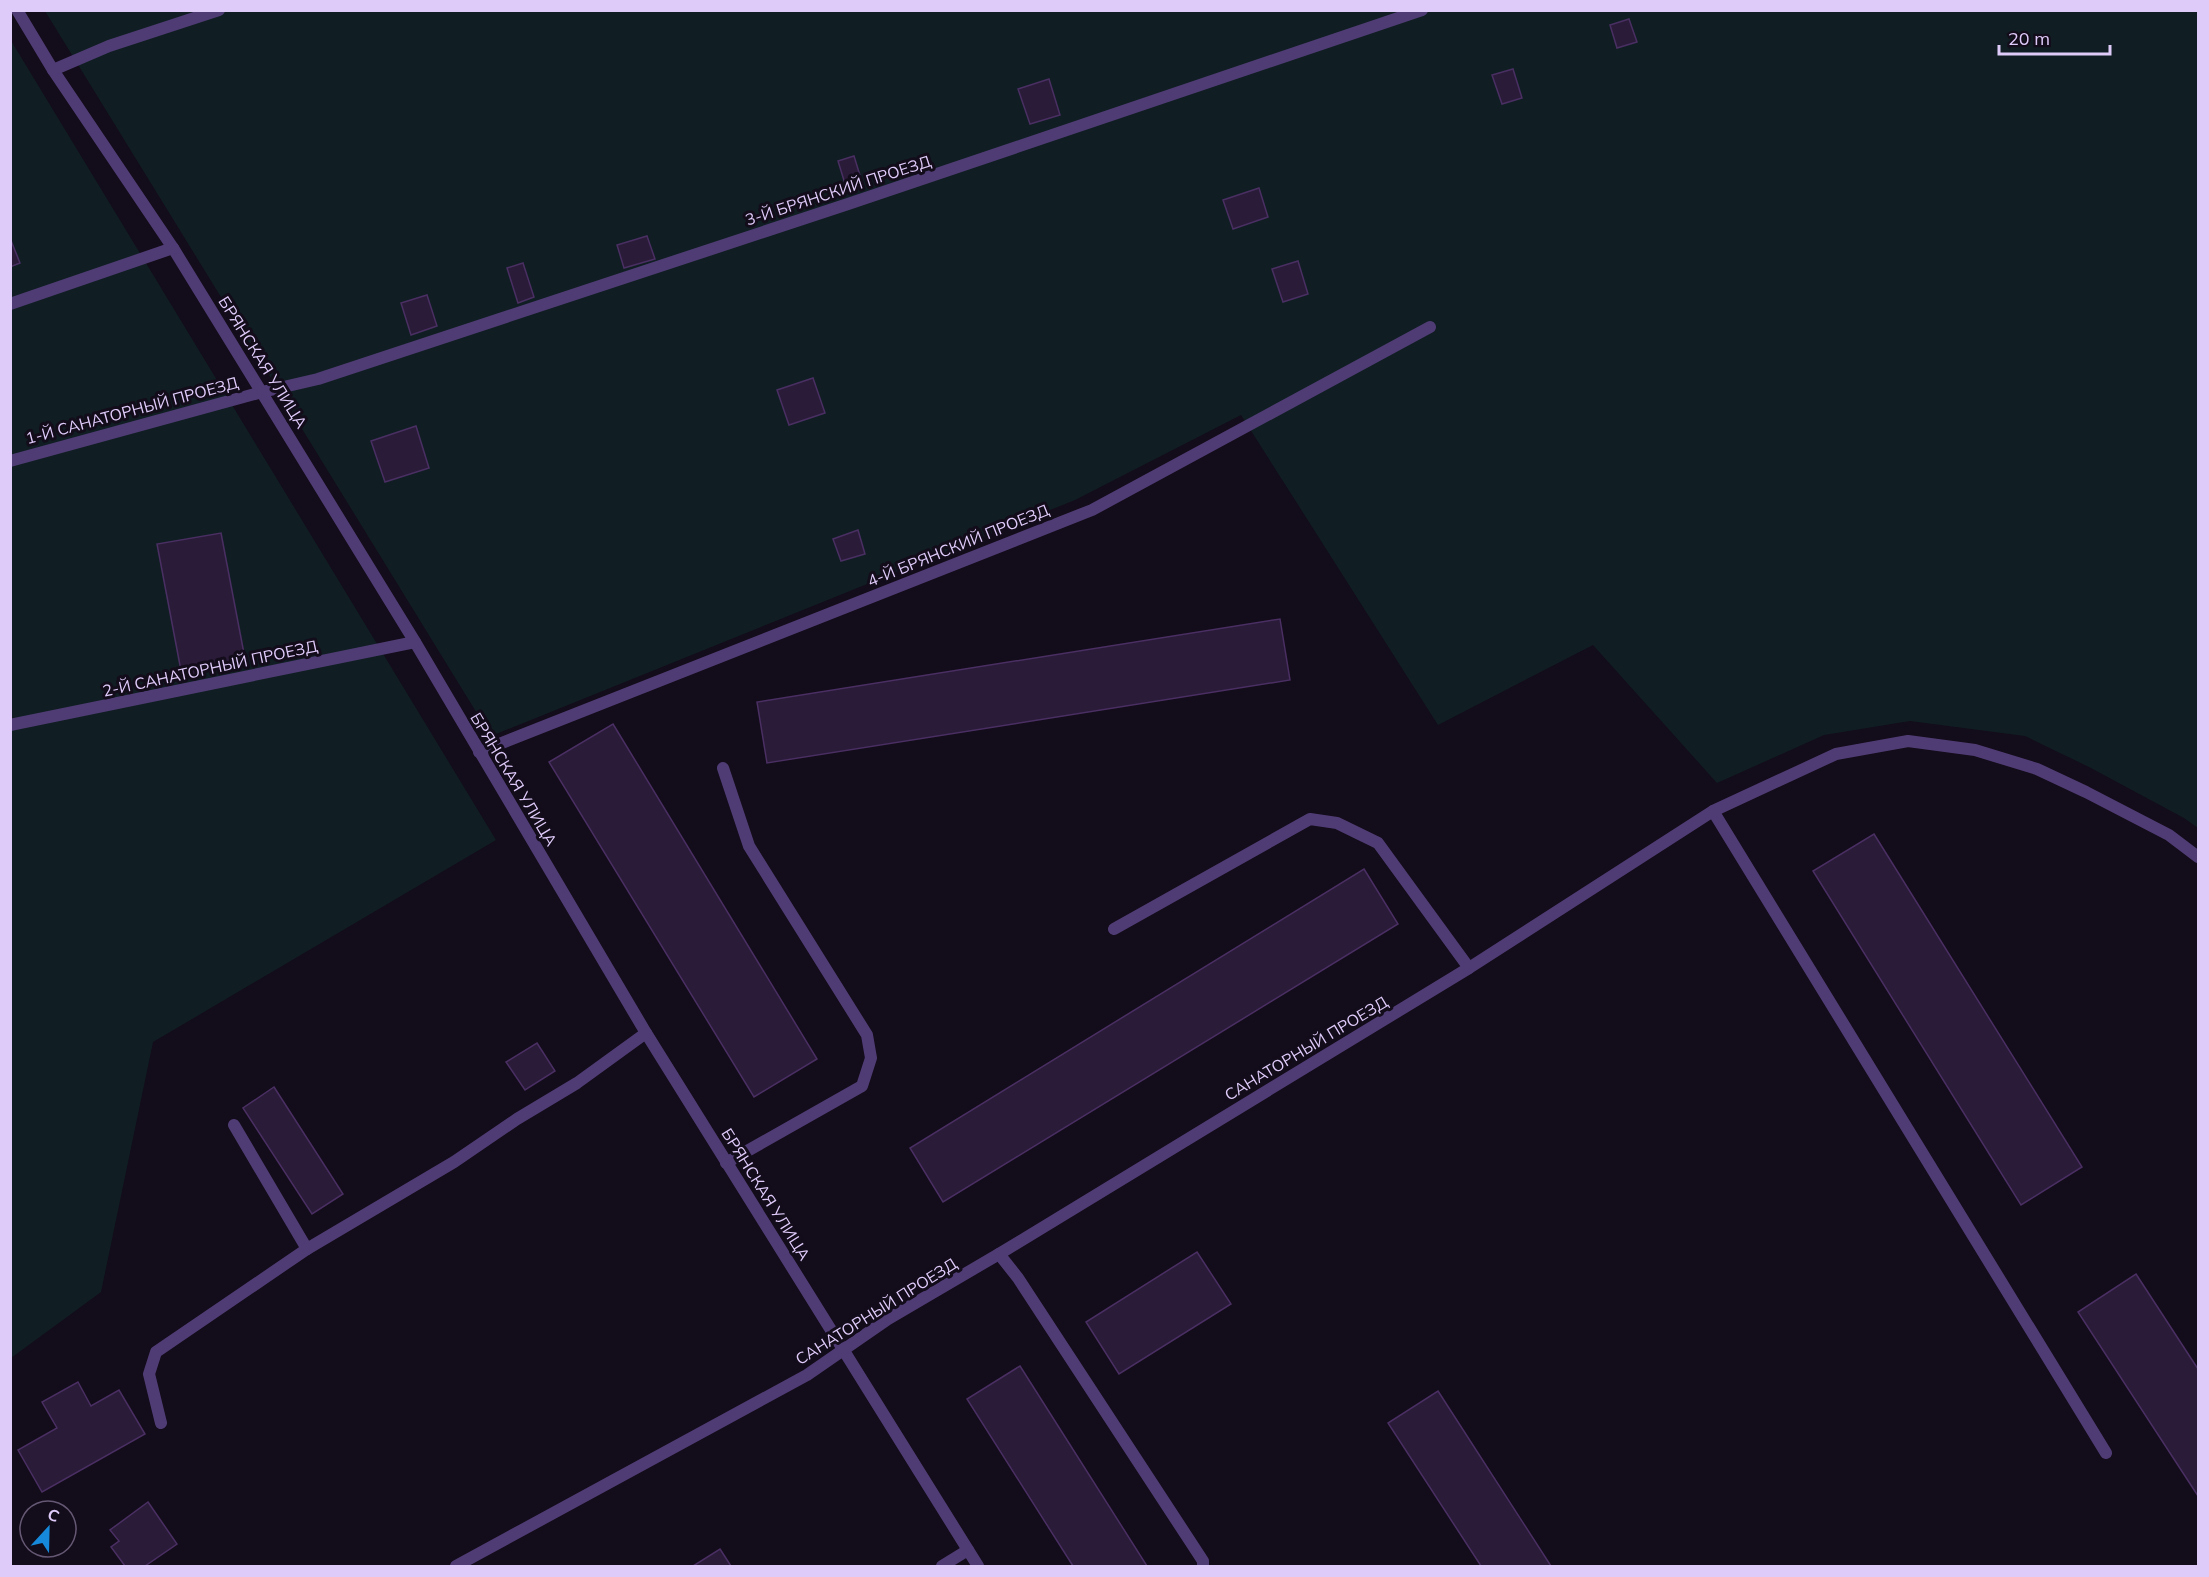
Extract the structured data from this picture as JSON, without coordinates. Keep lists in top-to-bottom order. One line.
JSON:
{"streets":{"street":["3-Й БРЯНСКИЙ ПРОЕЗД","БРЯНСКАЯ УЛИЦА","1-Й САНАТОРНЫЙ ПРОЕЗД","4-Й БРЯНСКИЙ ПРОЕЗД","2-Й САНАТОРНЫЙ ПРОЕЗД","САНАТОРНЫЙ ПРОЕЗД"]},"crossings":[["3-Й БРЯНСКИЙ ПРОЕЗД","БРЯНСКАЯ УЛИЦА"],["3-Й БРЯНСКИЙ ПРОЕЗД","1-Й САНАТОРНЫЙ ПРОЕЗД"],["БРЯНСКАЯ УЛИЦА","1-Й САНАТОРНЫЙ ПРОЕЗД"],["БРЯНСКАЯ УЛИЦА","4-Й БРЯНСКИЙ ПРОЕЗД"],["БРЯНСКАЯ УЛИЦА","2-Й САНАТОРНЫЙ ПРОЕЗД"],["БРЯНСКАЯ УЛИЦА","САНАТОРНЫЙ ПРОЕЗД"]],"scale_bar":"20 m","north":"top"}
